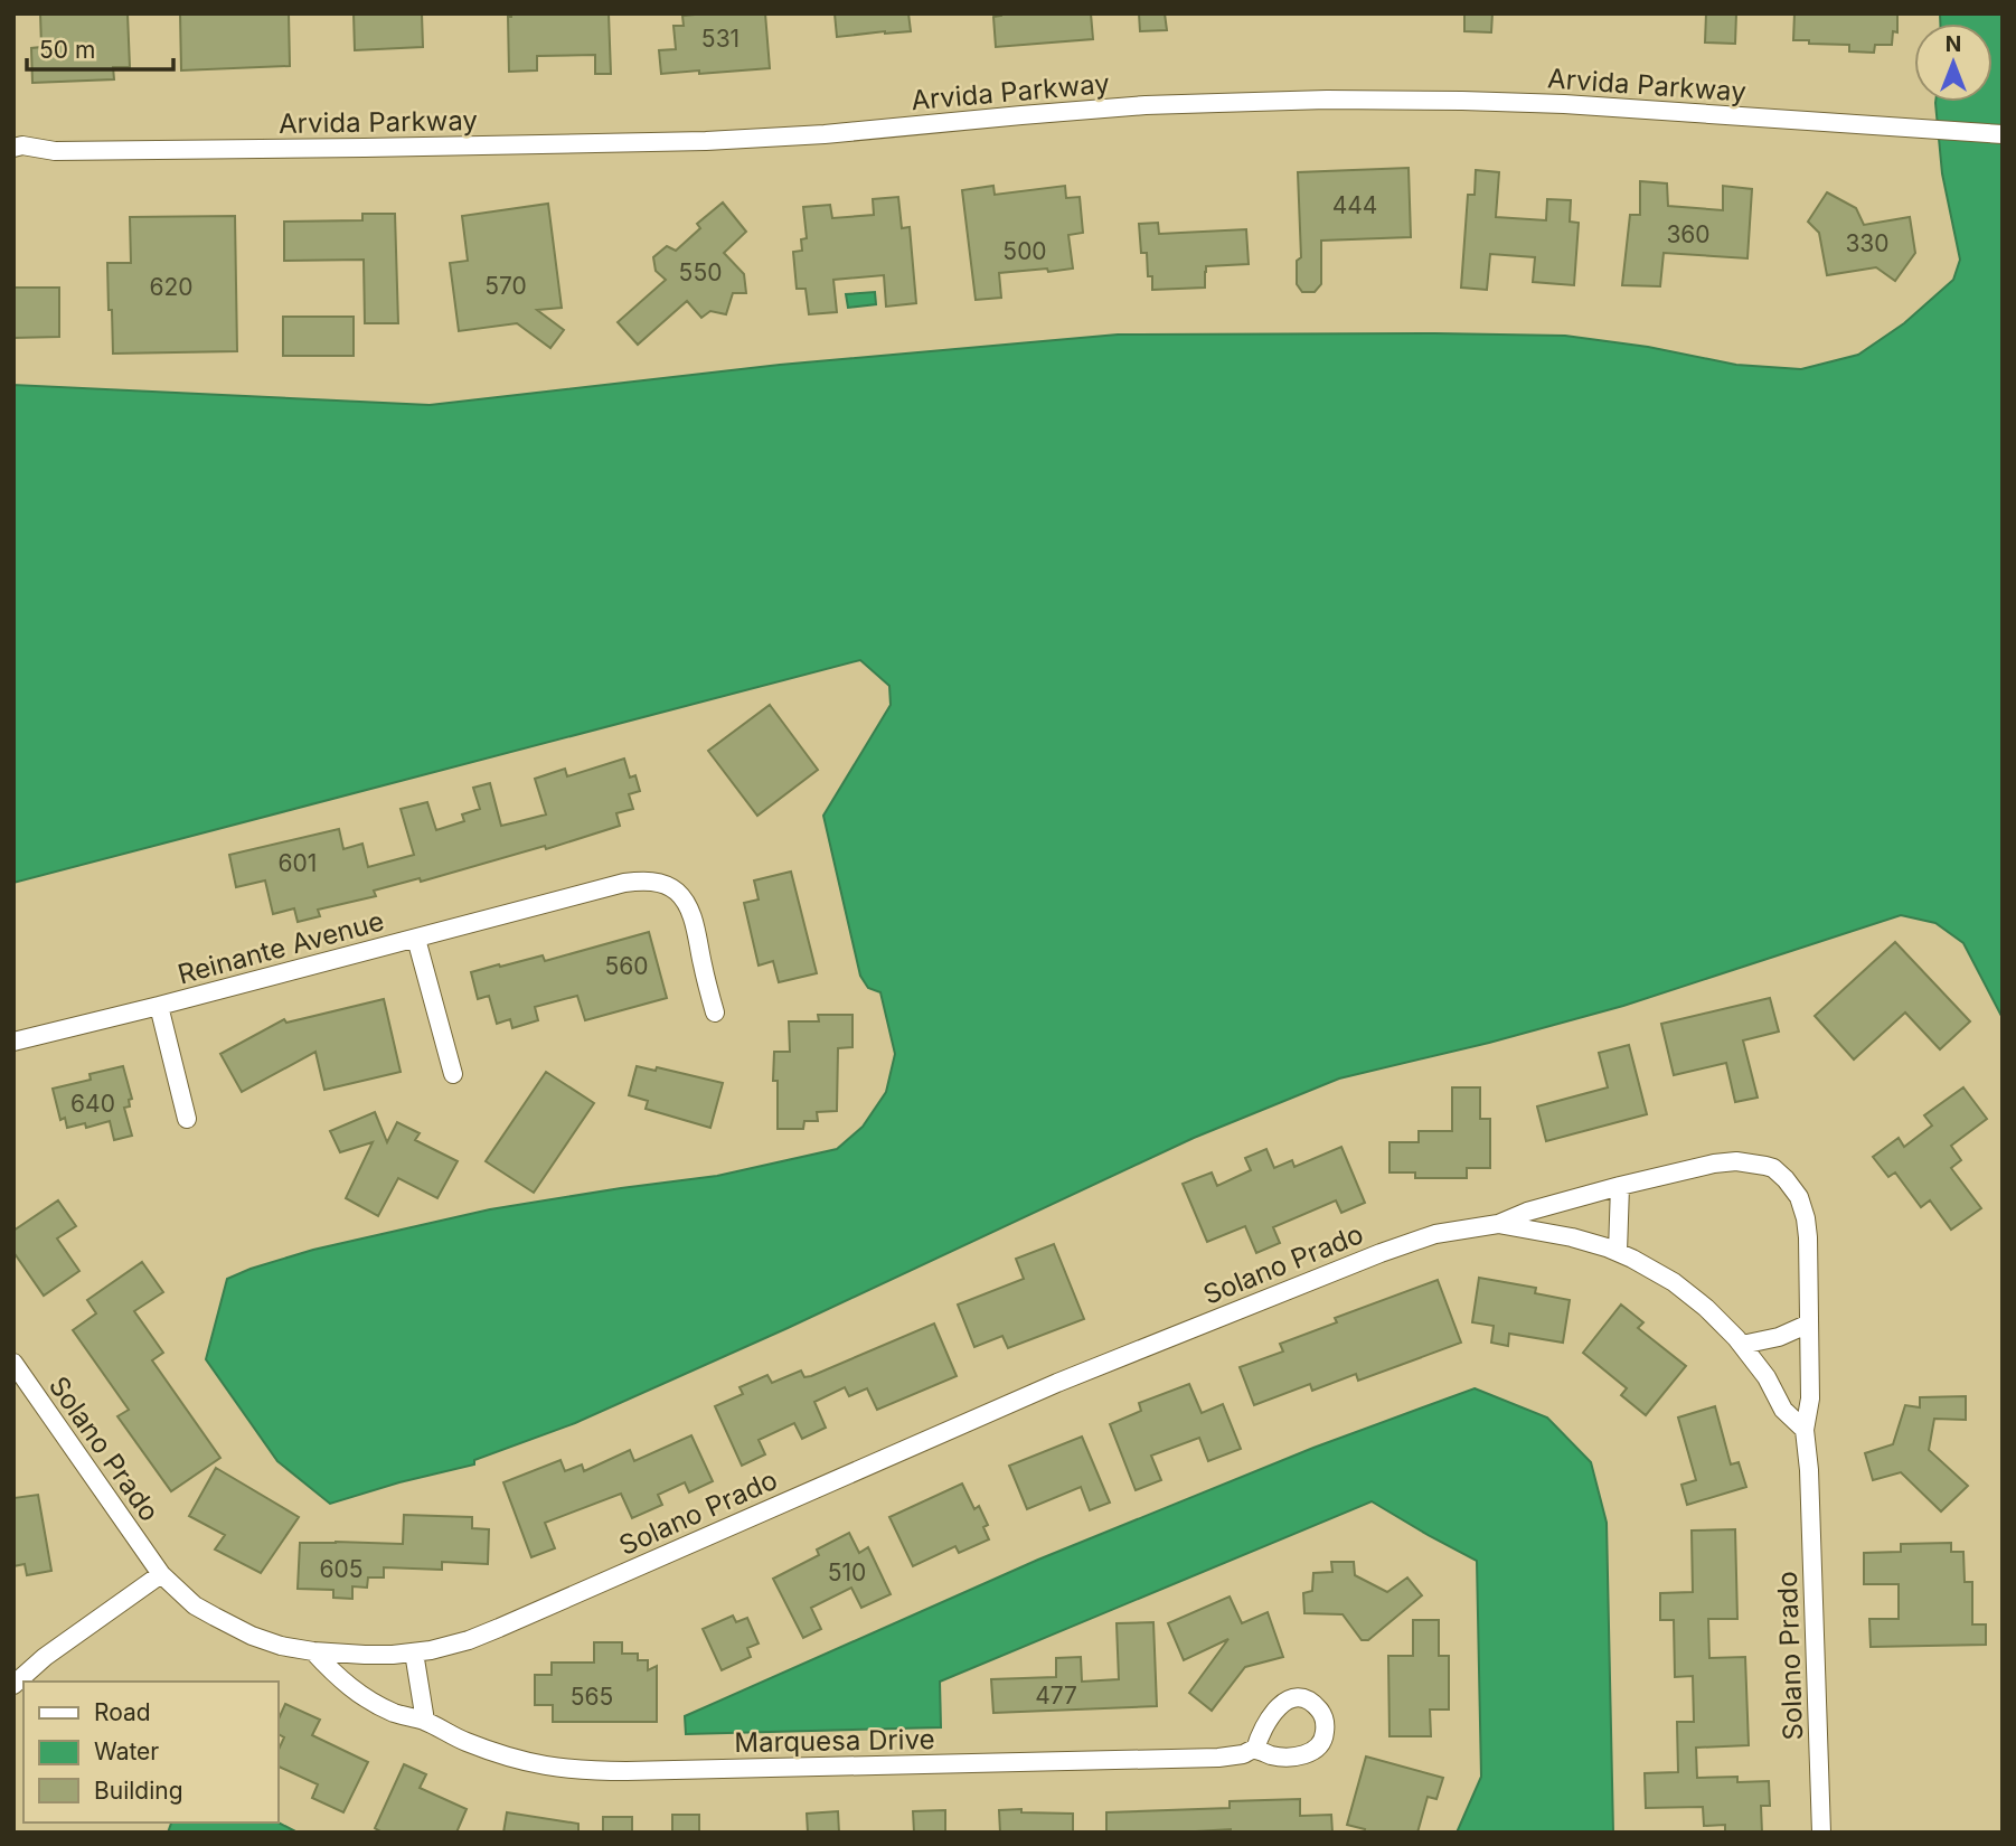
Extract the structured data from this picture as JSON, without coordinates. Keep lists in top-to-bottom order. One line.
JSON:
{"streets":{"street":["Arvida Parkway","Reinante Avenue","Solano Prado","Marquesa Drive"]},"crossings":[["Solano Prado","Marquesa Drive"]],"house_numbers":["531","444","360","330","500","550","570","620","601","560","640","605","510","477","565"],"legend":["Road","Water","Building"],"scale_bar":"50 m","north":"top"}
